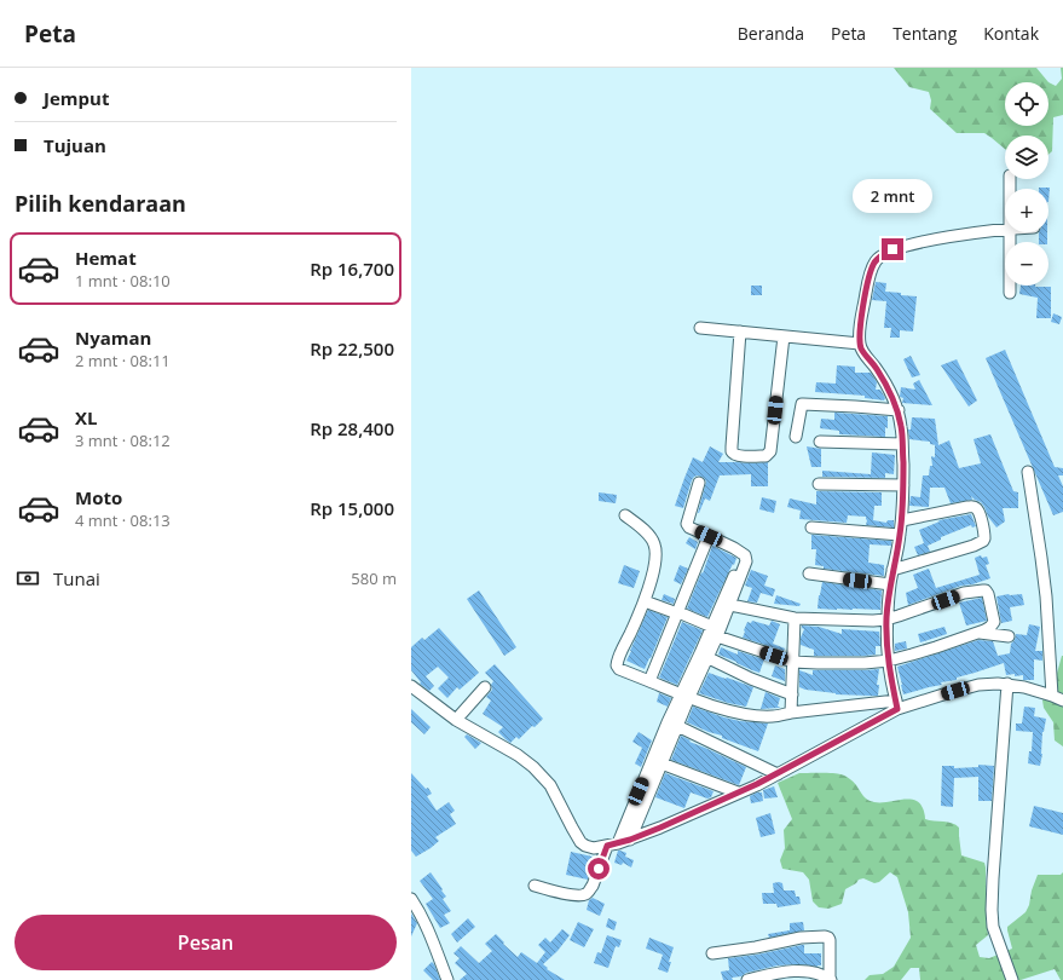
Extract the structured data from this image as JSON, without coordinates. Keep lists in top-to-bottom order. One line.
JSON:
{"page":{"header":"Peta","nav":["Beranda","Peta","Tentang","Kontak"],"banner":["Jemput","Tujuan"],"map_buttons":["+","−"],"heading":"Pilih kendaraan","bubble":"2 mnt","list":[{"name":"Hemat","note":"1 mnt · 08:10","value":"Rp 16,700"},{"name":"Nyaman","note":"2 mnt · 08:11","value":"Rp 22,500"},{"name":"XL","note":"3 mnt · 08:12","value":"Rp 28,400"},{"name":"Moto","note":"4 mnt · 08:13","value":"Rp 15,000"}],"pay":["Tunai","580 m"],"buttons":"Pesan"}}
